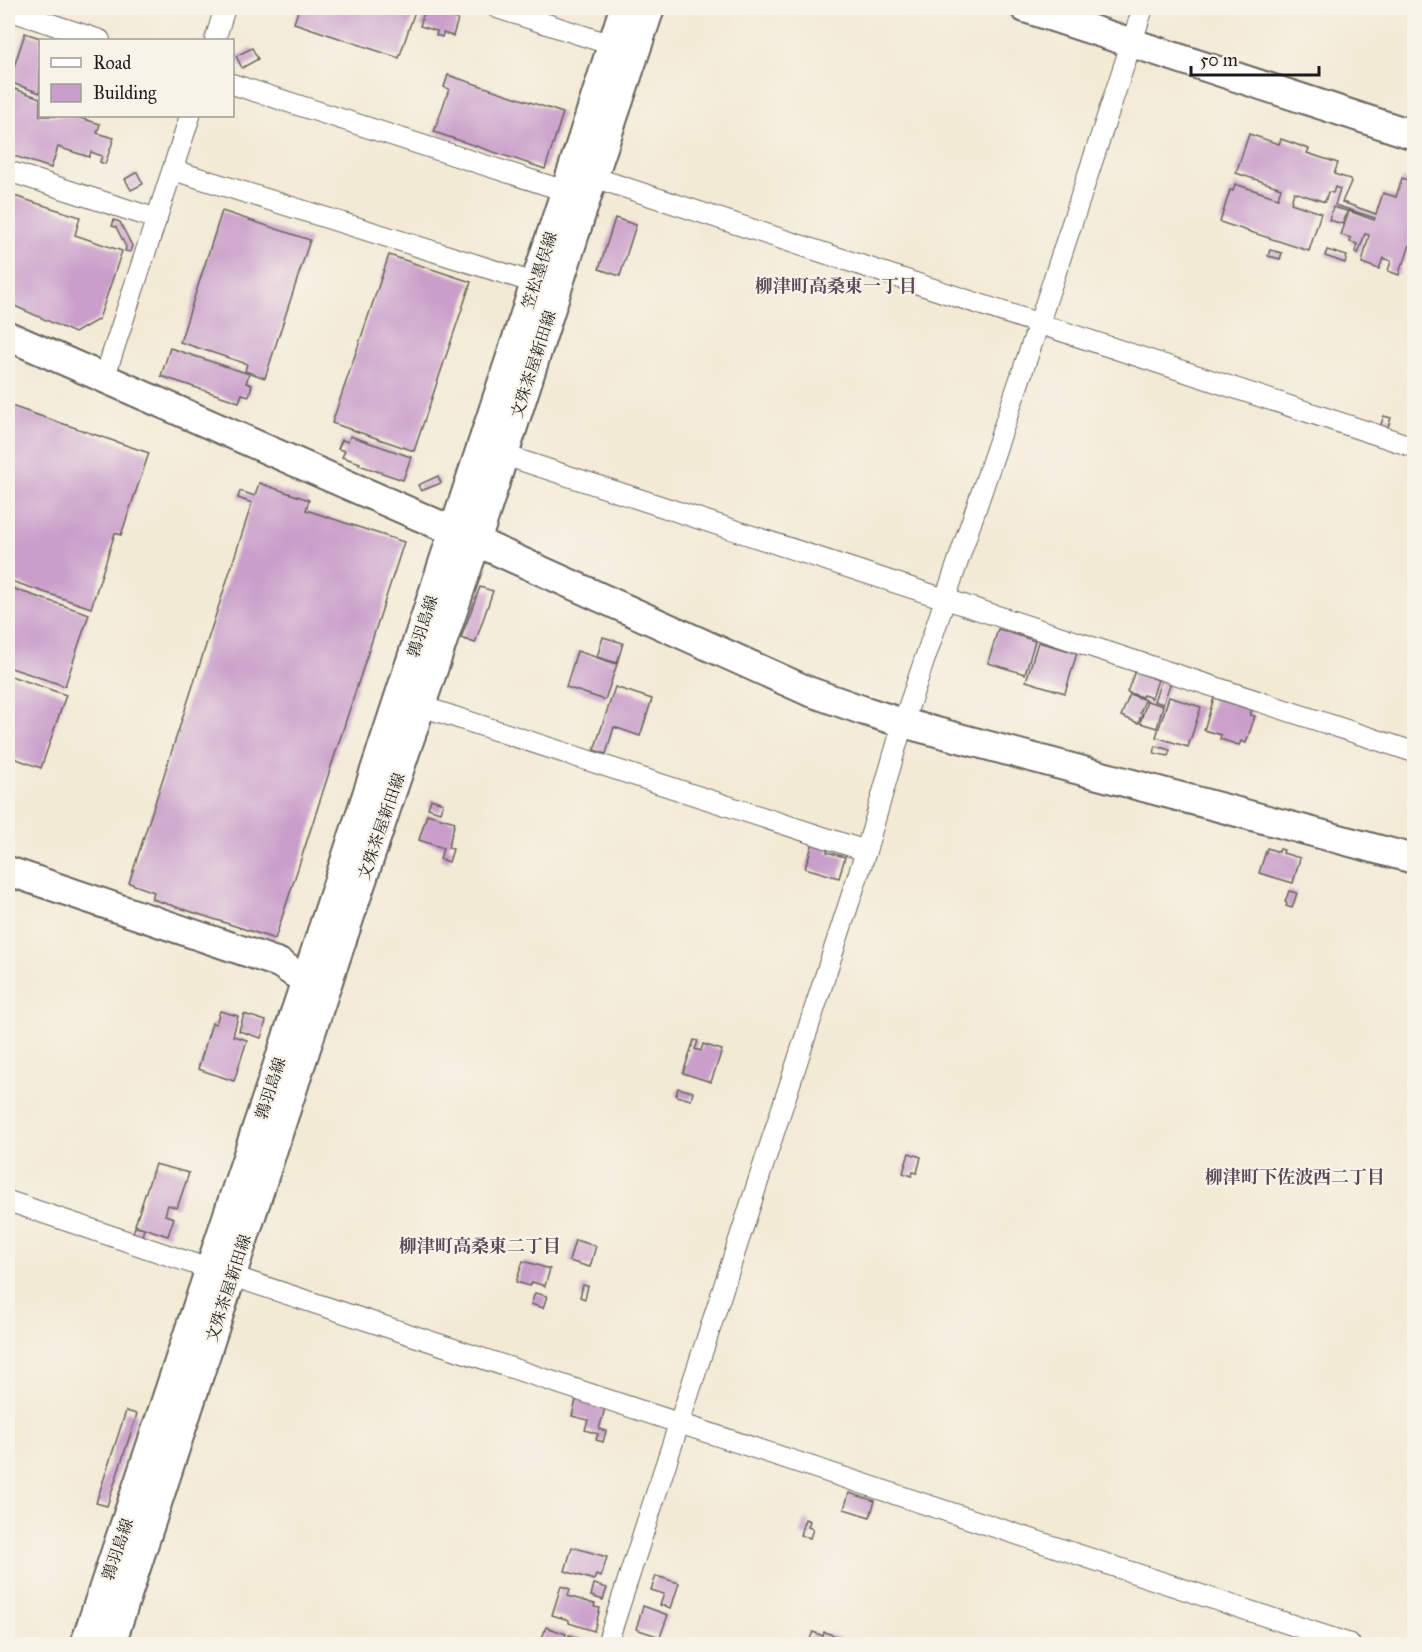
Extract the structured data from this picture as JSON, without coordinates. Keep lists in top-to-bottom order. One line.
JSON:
{"streets":{"main road":["笠松墨俣線","文殊茶屋新田線","鶉羽島線"]},"crossings":[["笠松墨俣線","文殊茶屋新田線"],["笠松墨俣線","鶉羽島線"],["文殊茶屋新田線","鶉羽島線"]],"districts":["柳津町高桑東一丁目","柳津町下佐波西二丁目","柳津町高桑東二丁目"],"legend":["Road","Building"],"scale_bar":"50 m"}
